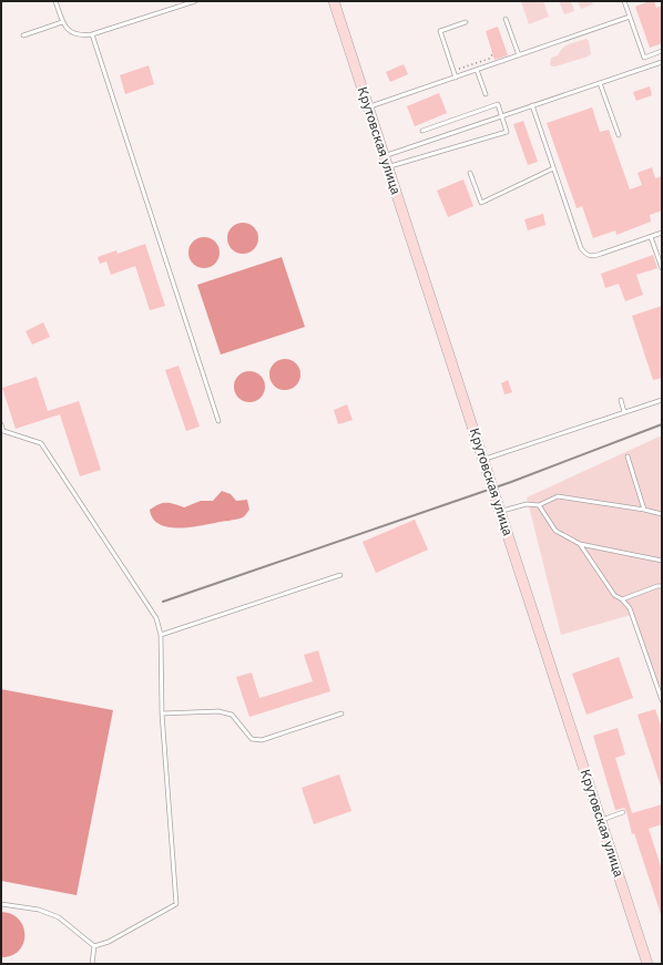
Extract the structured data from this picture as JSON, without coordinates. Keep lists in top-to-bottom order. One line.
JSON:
{"streets":{"street":["Крутовская улица"]}}
